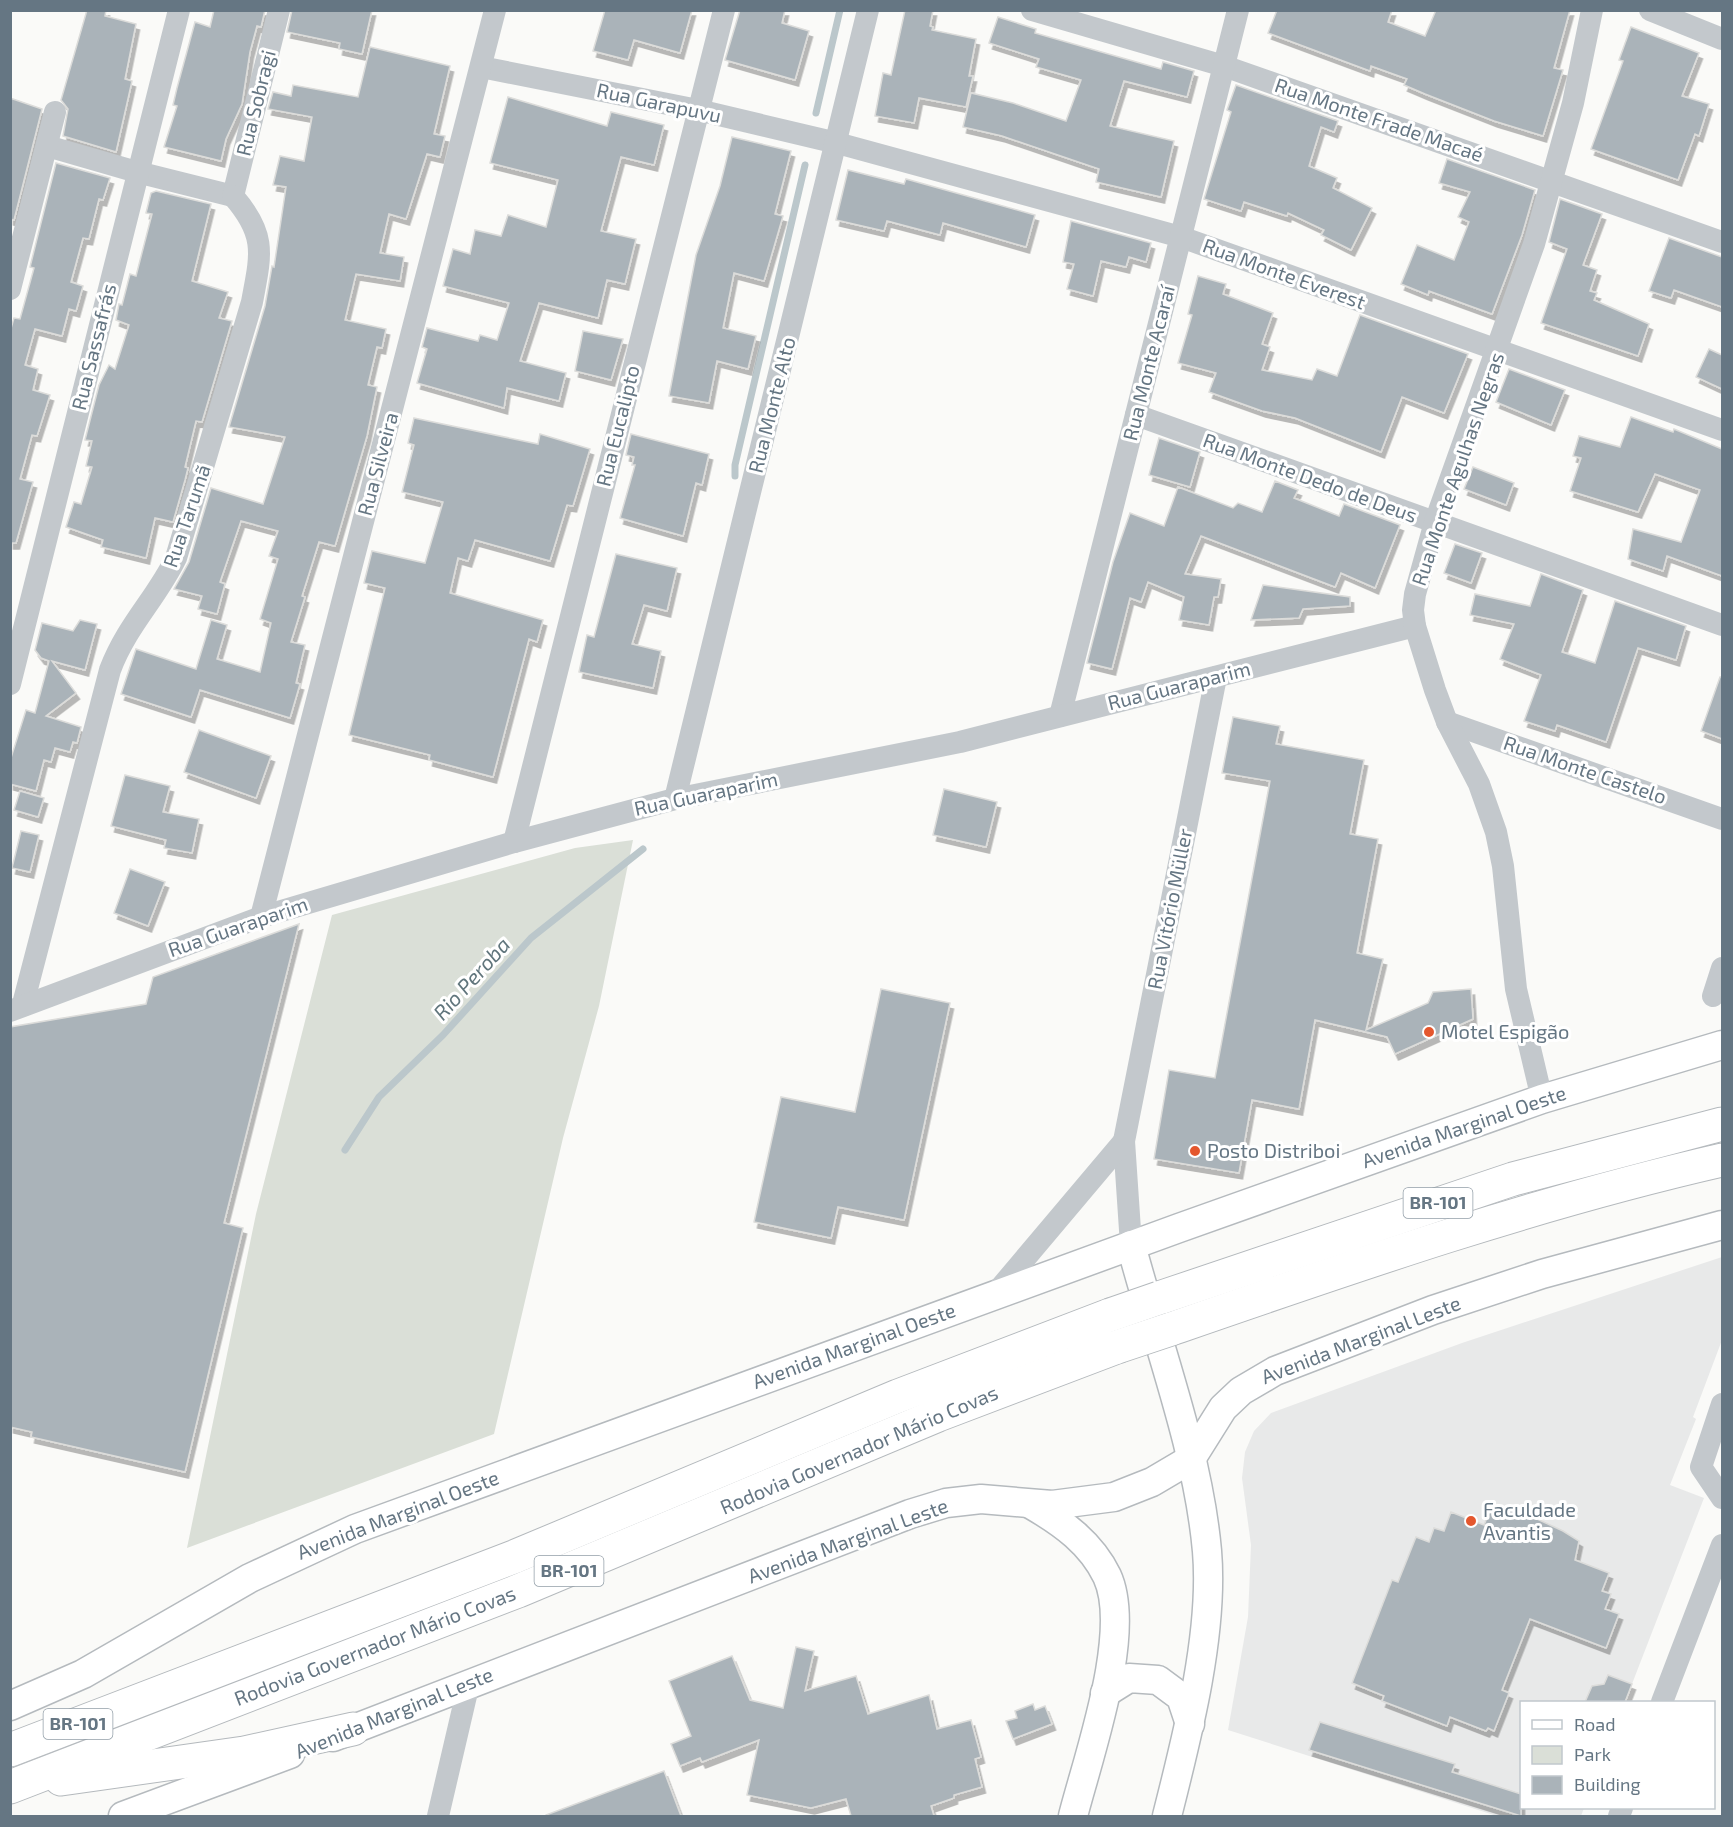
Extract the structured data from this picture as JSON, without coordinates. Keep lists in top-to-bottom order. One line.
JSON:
{"streets":{"highway":["BR-101","Rodovia Governador Mário Covas"],"main road":["Rua Vitório Müller","Avenida Marginal Oeste","Avenida Marginal Leste"],"street":["Rua Sobragi","Rua Garapuvu","Rua Monte Frade Macaé","Rua Monte Everest","Rua Sassafrás","Rua Monte Acaraí","Rua Monte Alto","Rua Eucalipto","Rua Silveira","Rua Monte Agulhas Negras","Rua Monte Dedo de Deus","Rua Tarumã","Rua Guaraparim","Rua Monte Castelo"]},"crossings":[["Rua Sobragi","Rua Tarumã"],["Rua Garapuvu","Rua Monte Everest"],["Rua Garapuvu","Rua Monte Alto"],["Rua Garapuvu","Rua Eucalipto"],["Rua Garapuvu","Rua Silveira"],["Rua Monte Frade Macaé","Rua Monte Acaraí"],["Rua Monte Frade Macaé","Rua Monte Agulhas Negras"],["Rua Monte Everest","Rua Monte Acaraí"],["Rua Monte Everest","Rua Monte Alto"],["Rua Monte Everest","Rua Monte Agulhas Negras"],["Rua Monte Acaraí","Rua Monte Dedo de Deus"],["Rua Monte Acaraí","Rua Guaraparim"],["Rua Monte Alto","Rua Guaraparim"],["Rua Eucalipto","Rua Guaraparim"],["Rua Silveira","Rua Guaraparim"],["Rua Monte Agulhas Negras","Rua Monte Dedo de Deus"],["Rua Monte Agulhas Negras","Rua Guaraparim"],["Rua Monte Agulhas Negras","Rua Monte Castelo"],["Rua Monte Agulhas Negras","Avenida Marginal Oeste"],["Rua Tarumã","Rua Guaraparim"],["Rua Guaraparim","Rua Vitório Müller"],["Rua Vitório Müller","Avenida Marginal Oeste"],["Rua Vitório Müller","Avenida Marginal Leste"]],"water":["Rio Peroba"],"places":["Motel Espigão","Posto Distriboi","Faculdade Avantis"],"legend":["Road","Park","Building"]}
